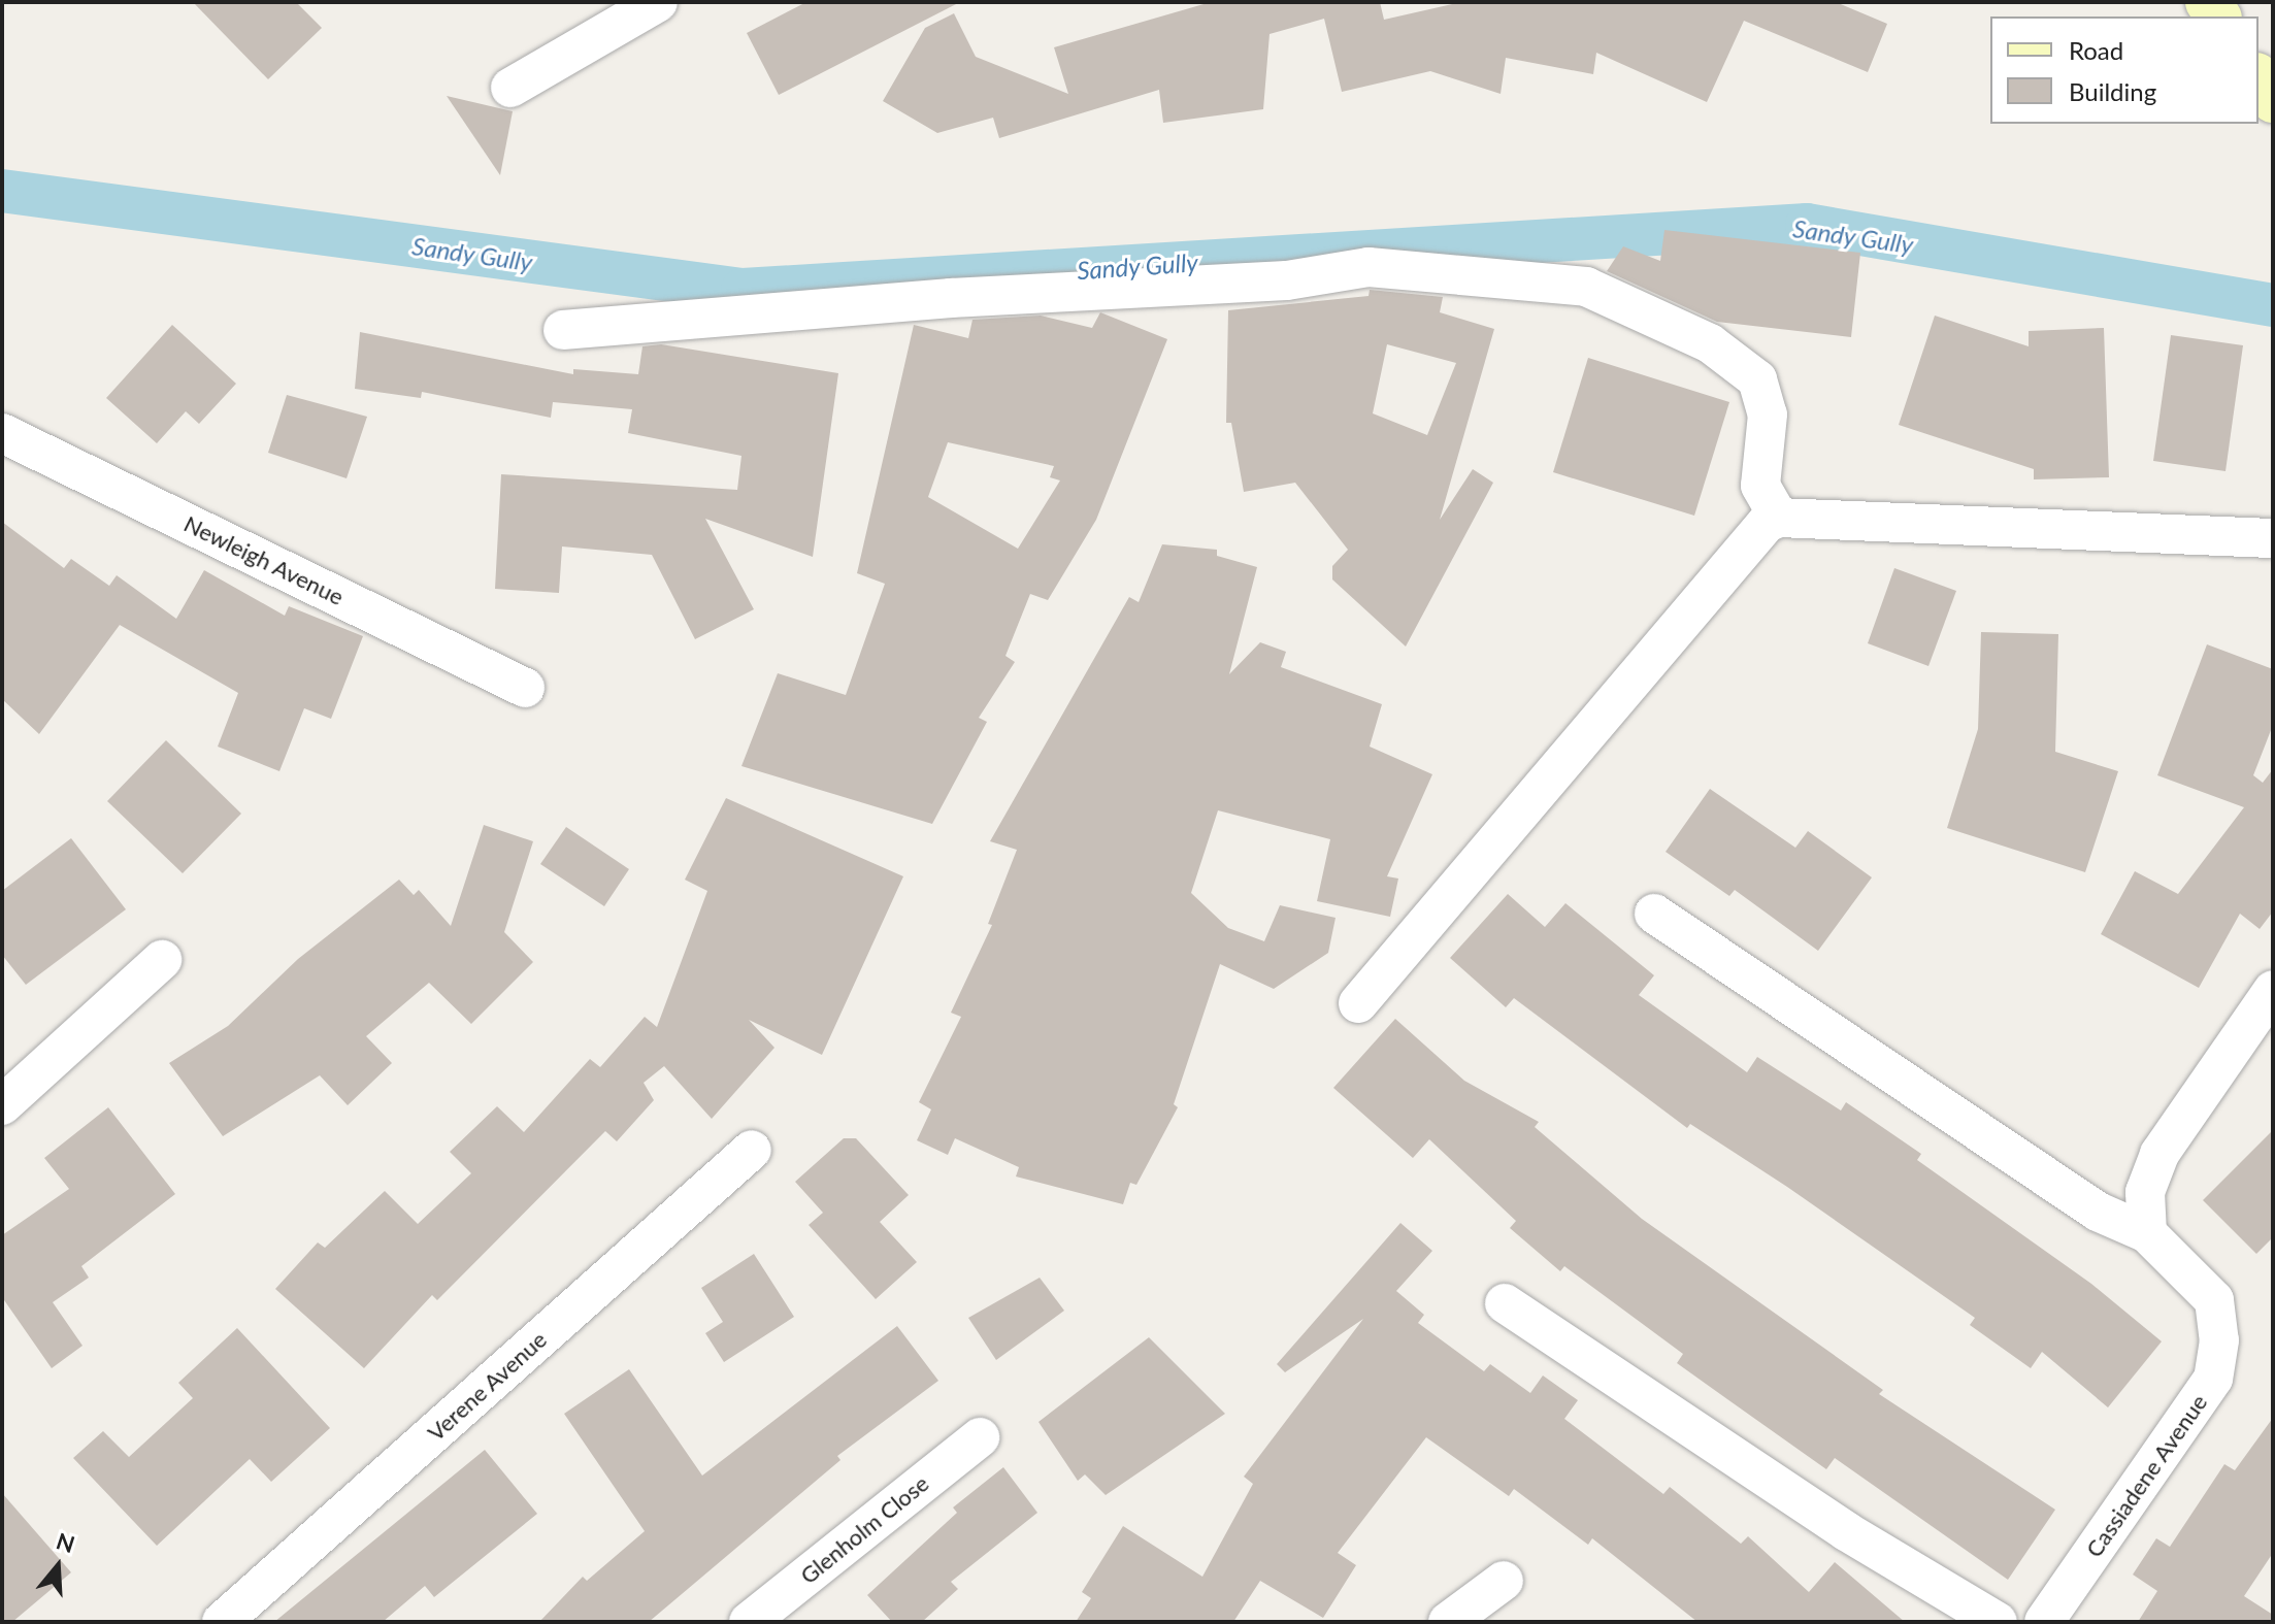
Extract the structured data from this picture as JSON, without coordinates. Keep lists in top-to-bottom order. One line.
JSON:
{"streets":{"street":["Newleigh Avenue","Verene Avenue","Cassiadene Avenue","Glenholm Close"]},"water":["Sandy Gully"],"legend":["Road","Building"],"north":"top"}
